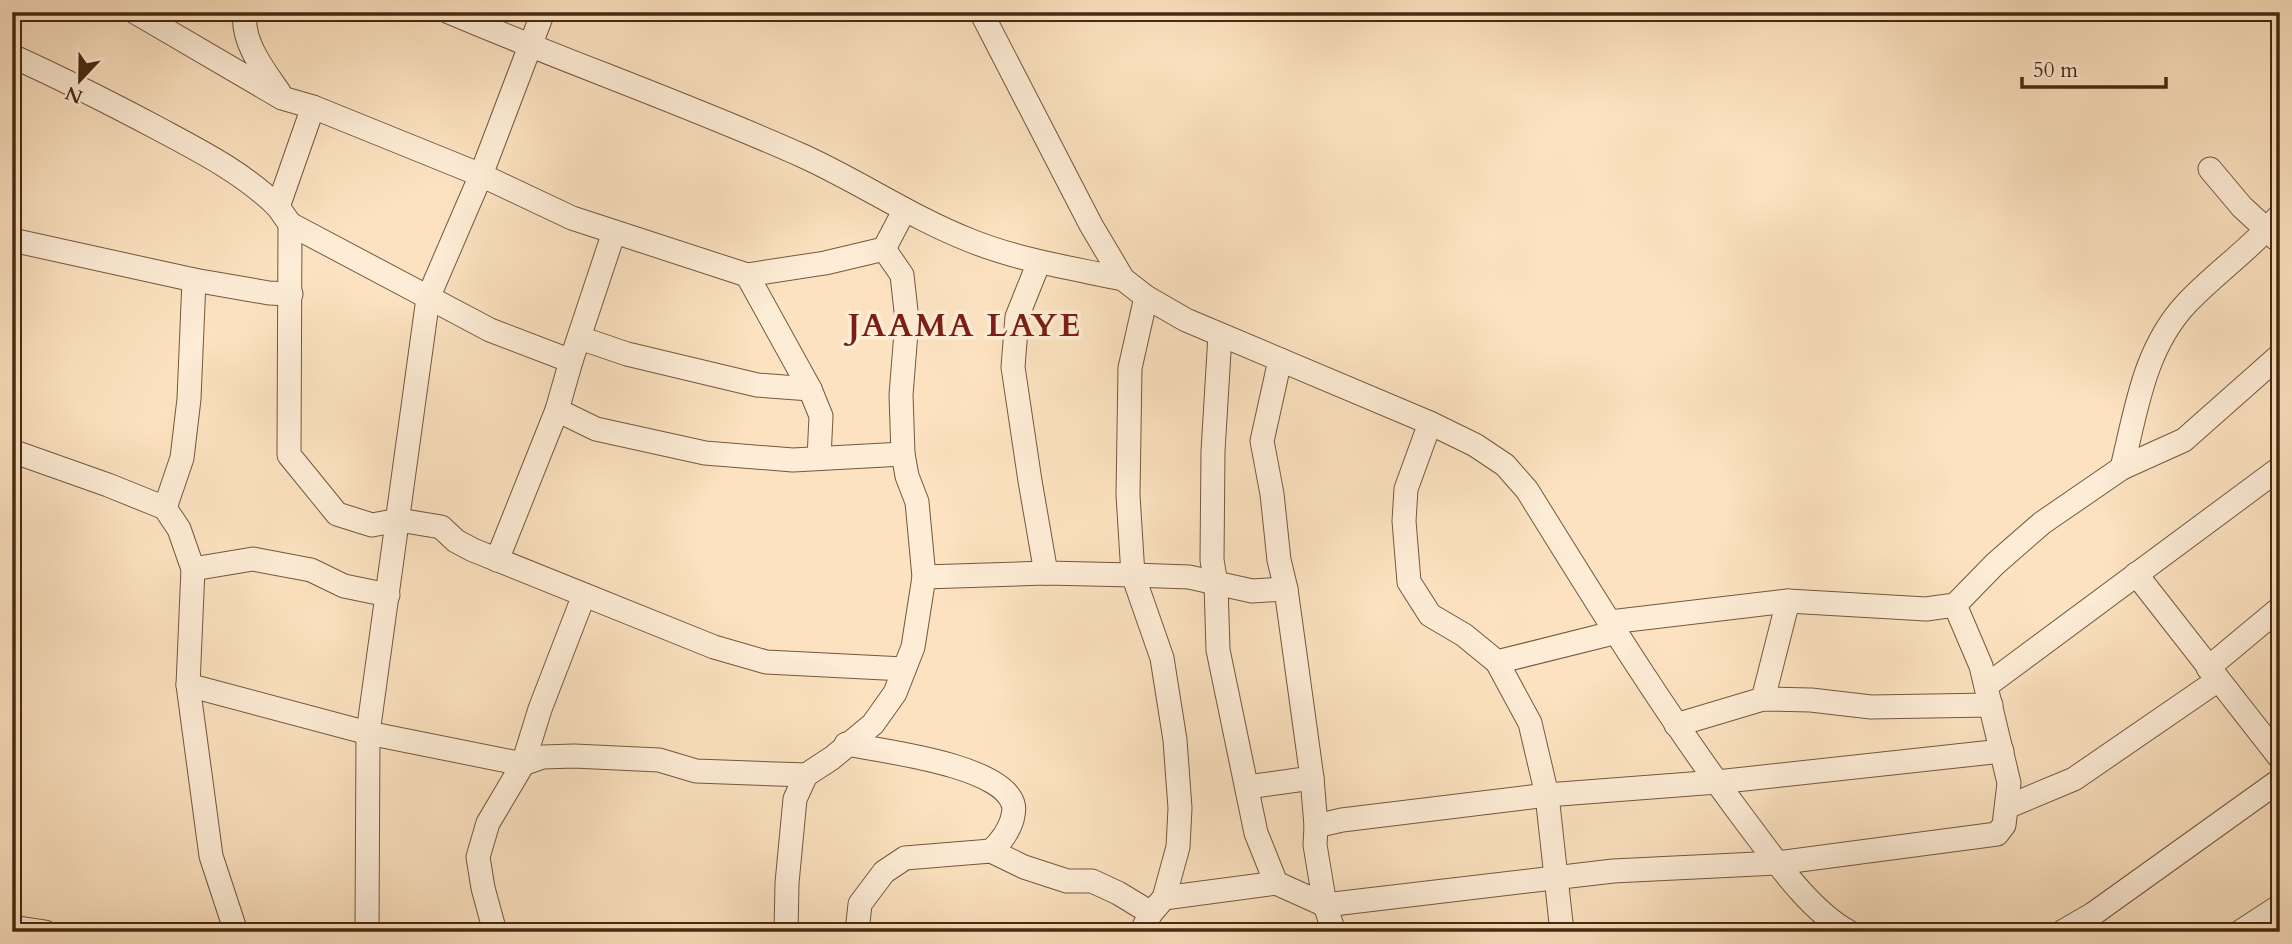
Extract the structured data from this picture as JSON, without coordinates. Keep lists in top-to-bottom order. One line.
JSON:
{"districts":["JAAMA LAYE"],"scale_bar":"50 m","north":"bottom"}
